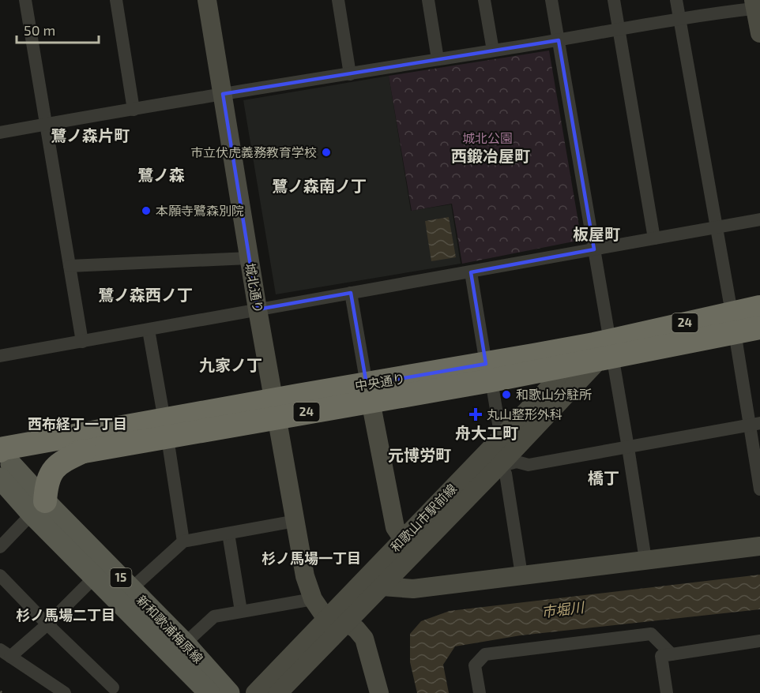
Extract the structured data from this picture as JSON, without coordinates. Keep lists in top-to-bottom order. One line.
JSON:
{"streets":{"highway":["24","中央通り"],"main road":["15","新和歌浦梅原線"],"street":["城北通り","和歌山市駅前線"]},"crossings":[["城北通り","中央通り"],["城北通り","和歌山市駅前線"],["24","中央通り"],["24","新和歌浦梅原線"],["中央通り","和歌山市駅前線"],["中央通り","新和歌浦梅原線"]],"districts":["鷺ノ森片町","西鍛冶屋町","鷺ノ森","鷺ノ森南ノ丁","板屋町","鷺ノ森西ノ丁","九家ノ丁","西布経丁一丁目","舟大工町","元博労町","橋丁","杉ノ馬場一丁目","杉ノ馬場二丁目"],"water":["市堀川"],"parks":["城北公園"],"places":{"other":["市立伏虎義務教育学校","本願寺鷺森別院","和歌山分駐所"],"health":["丸山整形外科"]},"scale_bar":"50 m"}
